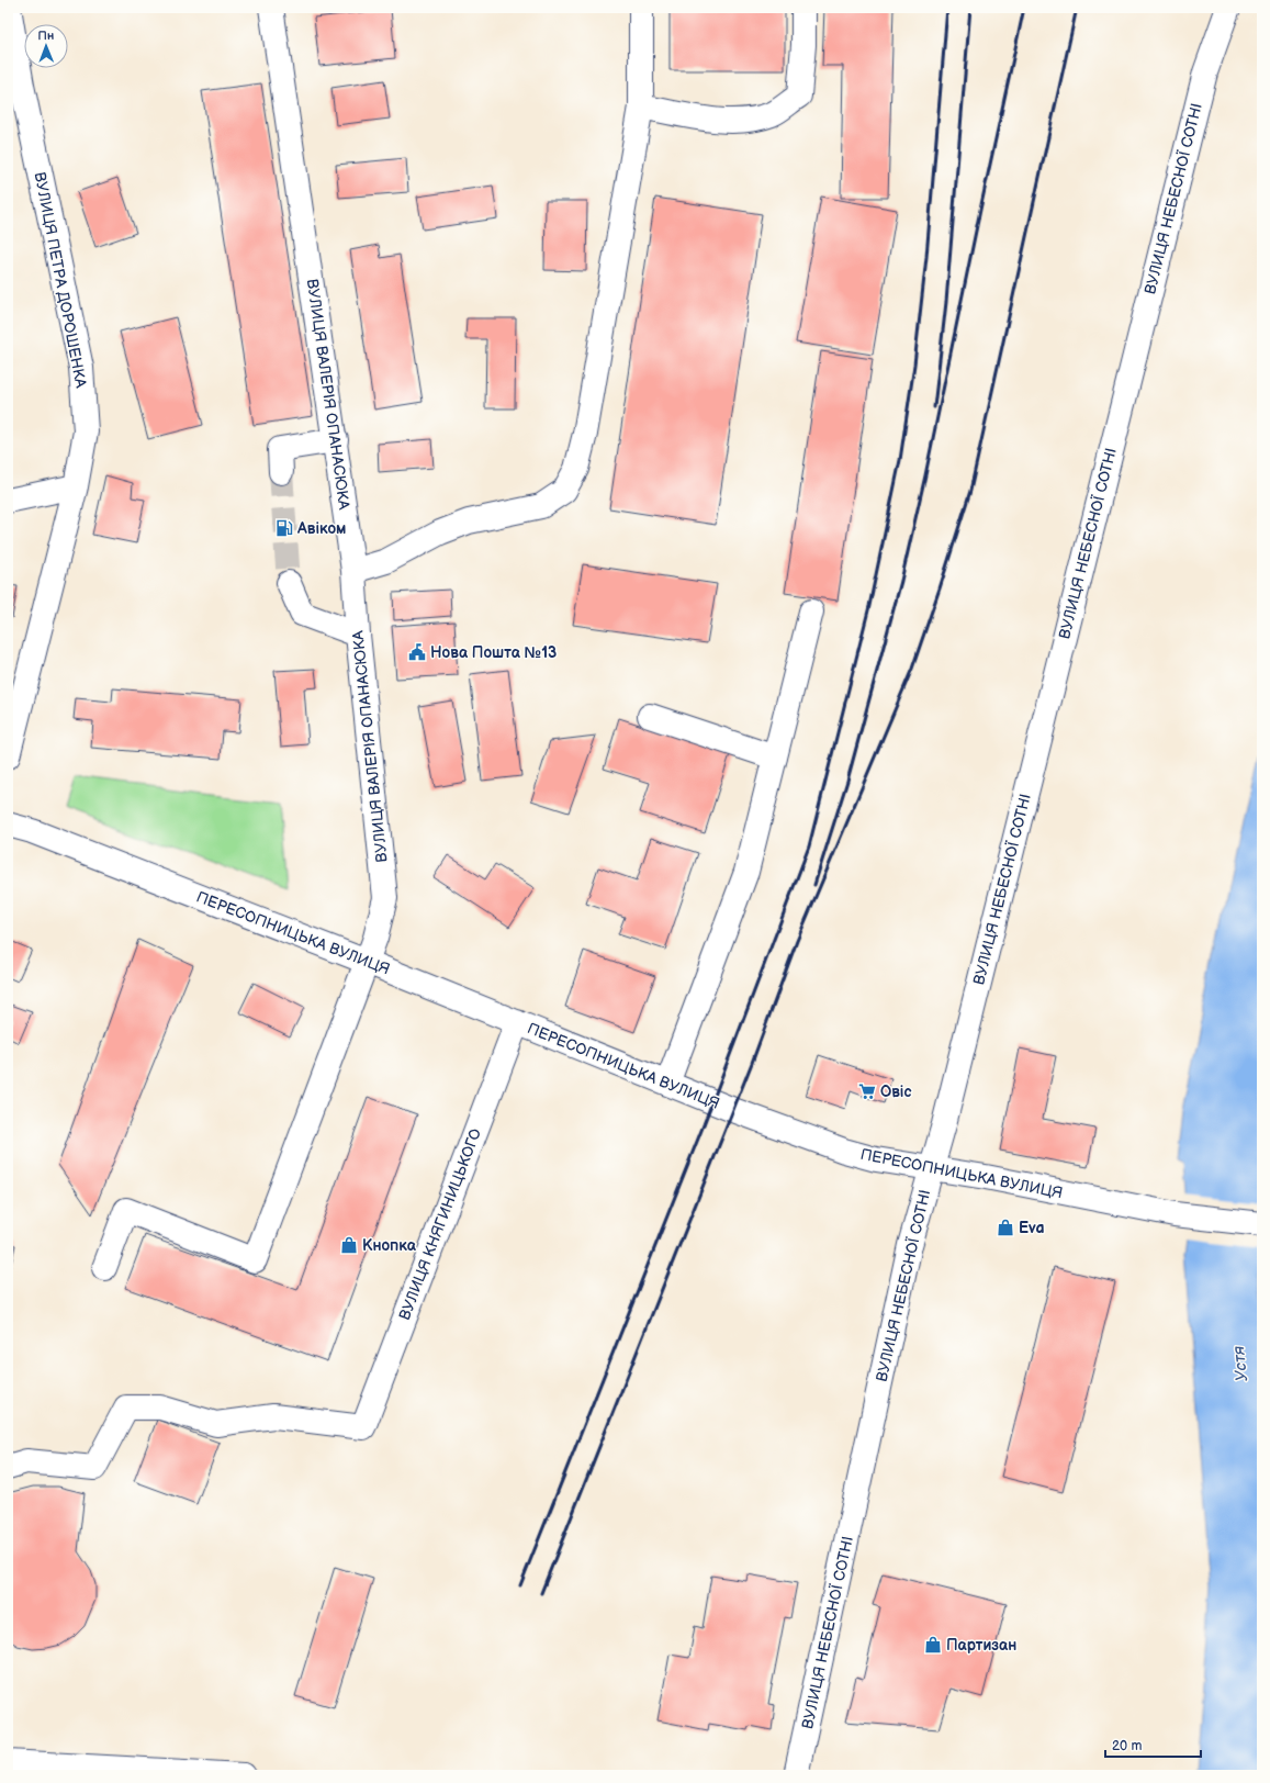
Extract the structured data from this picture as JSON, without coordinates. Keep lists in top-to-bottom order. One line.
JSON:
{"streets":{"street":["ВУЛИЦЯ НЕБЕСНОЇ СОТНІ","ВУЛИЦЯ ПЕТРА ДОРОШЕНКА","ВУЛИЦЯ ВАЛЕРІЯ ОПАНАСЮКА","ПЕРЕСОПНИЦЬКА ВУЛИЦЯ","ВУЛИЦЯ КНЯГИНИЦЬКОГО"]},"crossings":[["ВУЛИЦЯ НЕБЕСНОЇ СОТНІ","ПЕРЕСОПНИЦЬКА ВУЛИЦЯ"],["ВУЛИЦЯ ВАЛЕРІЯ ОПАНАСЮКА","ПЕРЕСОПНИЦЬКА ВУЛИЦЯ"],["ПЕРЕСОПНИЦЬКА ВУЛИЦЯ","ВУЛИЦЯ КНЯГИНИЦЬКОГО"]],"water":["Устя"],"places":{"fuel station":["Авіком"],"public building":["Нова Пошта №13"],"supermarket":["Овіс"],"shop":["Eva","Кнопка","Партизан"]},"scale_bar":"20 m","north":"top"}
